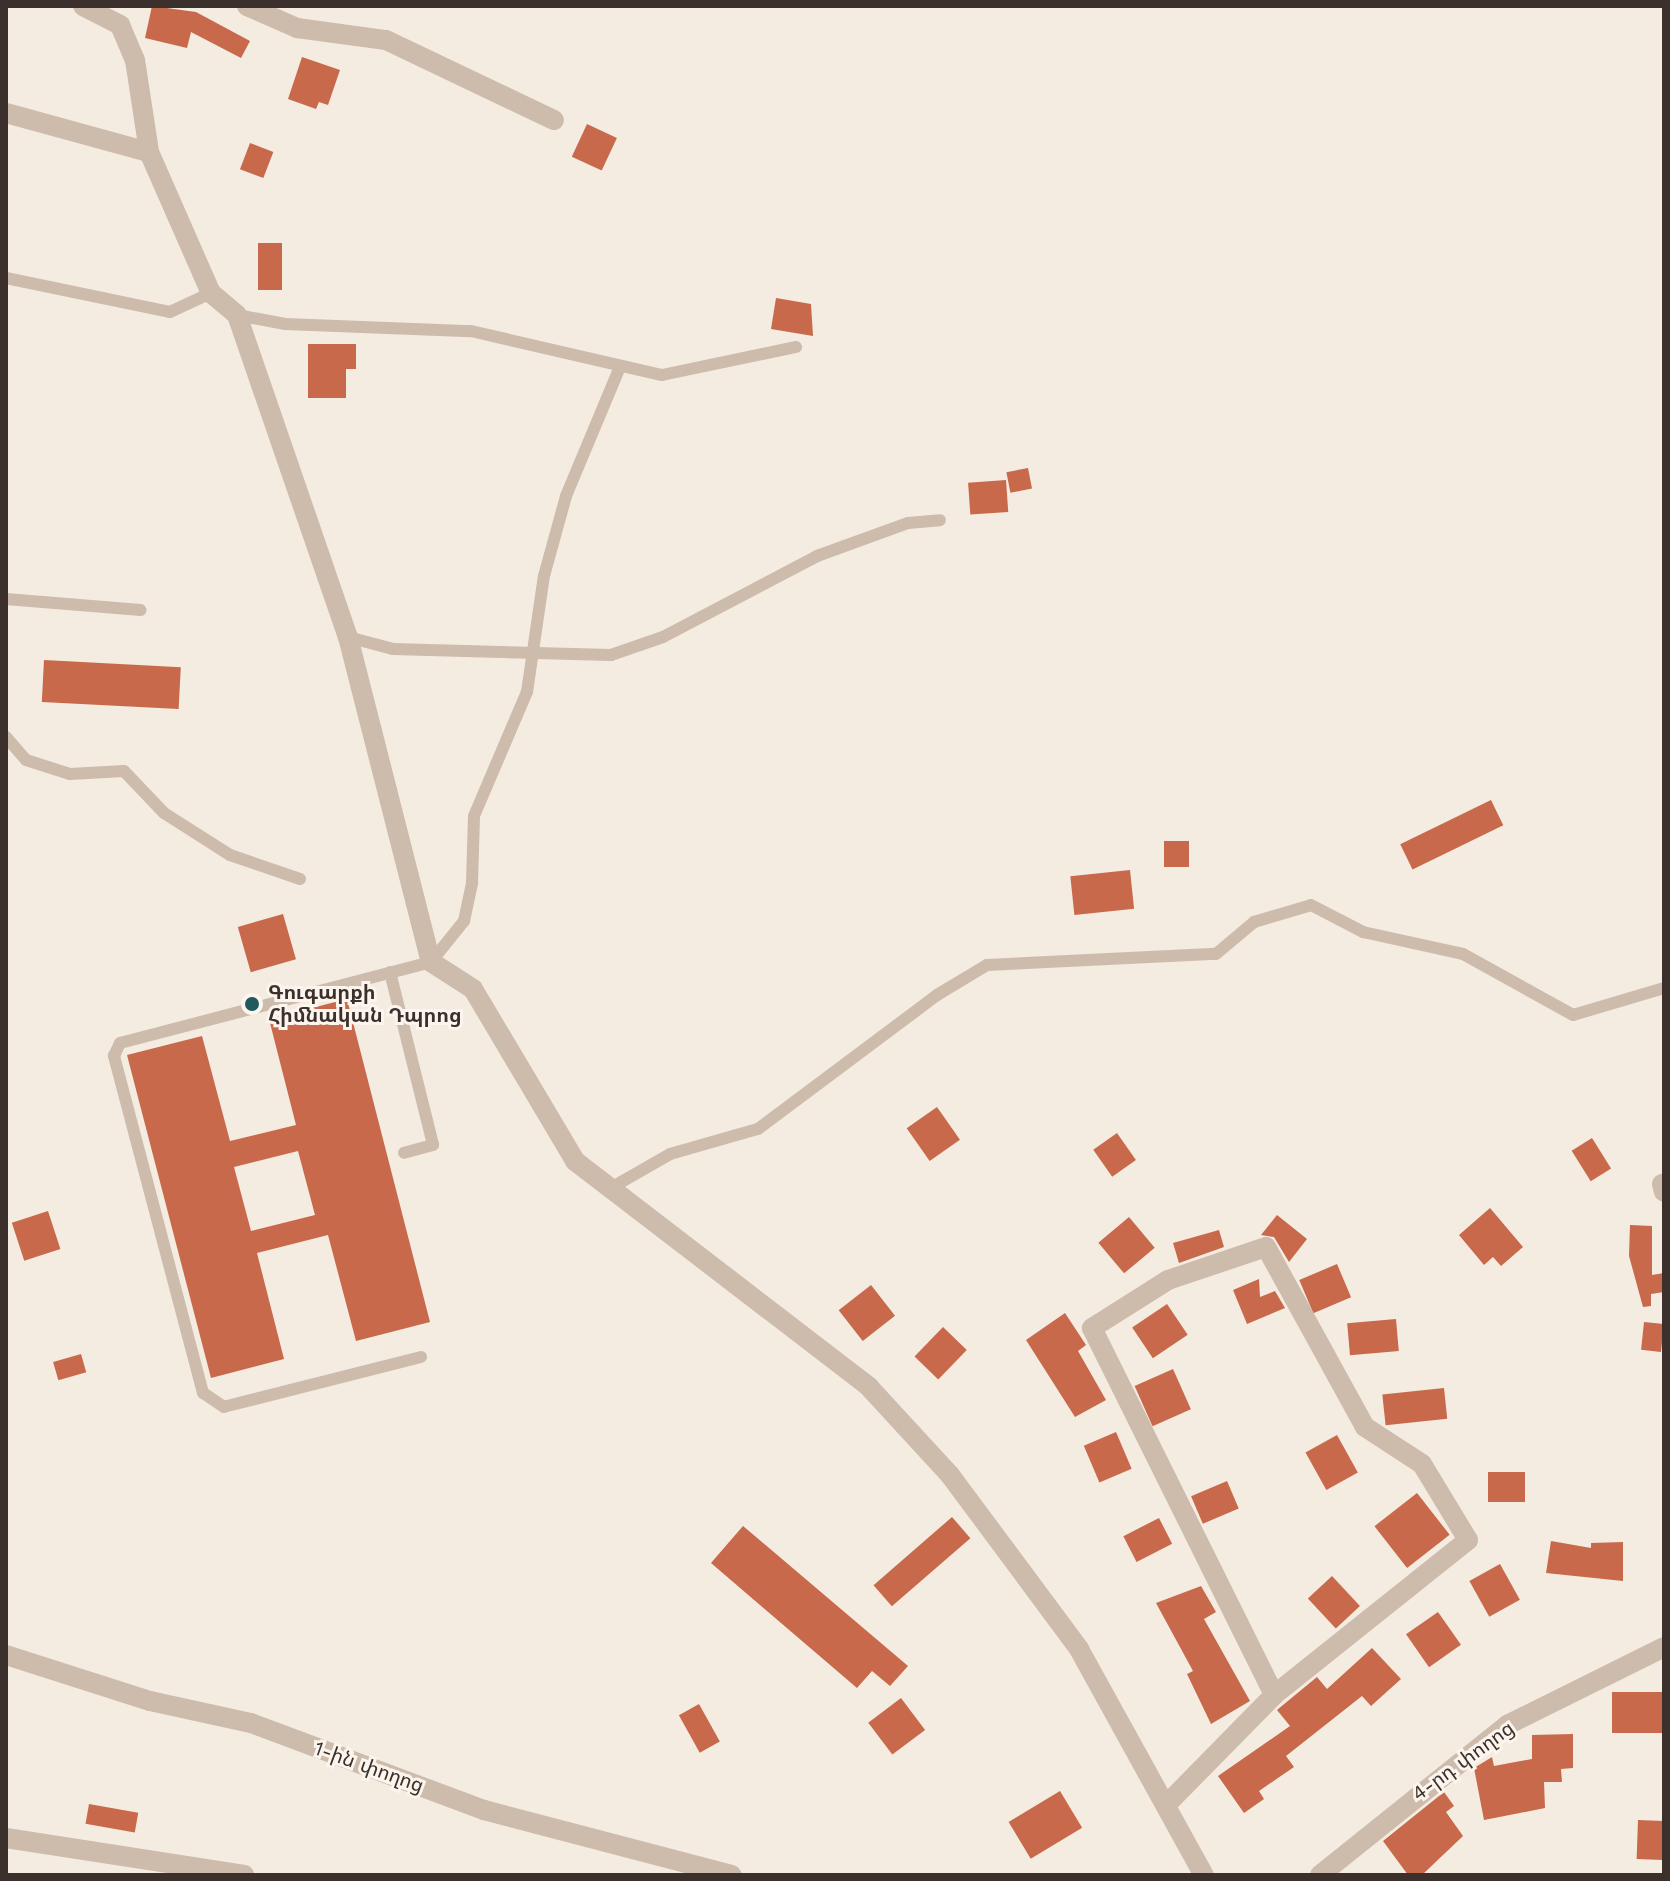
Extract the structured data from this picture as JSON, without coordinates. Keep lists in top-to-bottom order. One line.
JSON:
{"streets":{"street":["4-րդ փողոց","1-ին փողոց"]},"places":["Գուգարքի Հիմնական Դպրոց"]}
